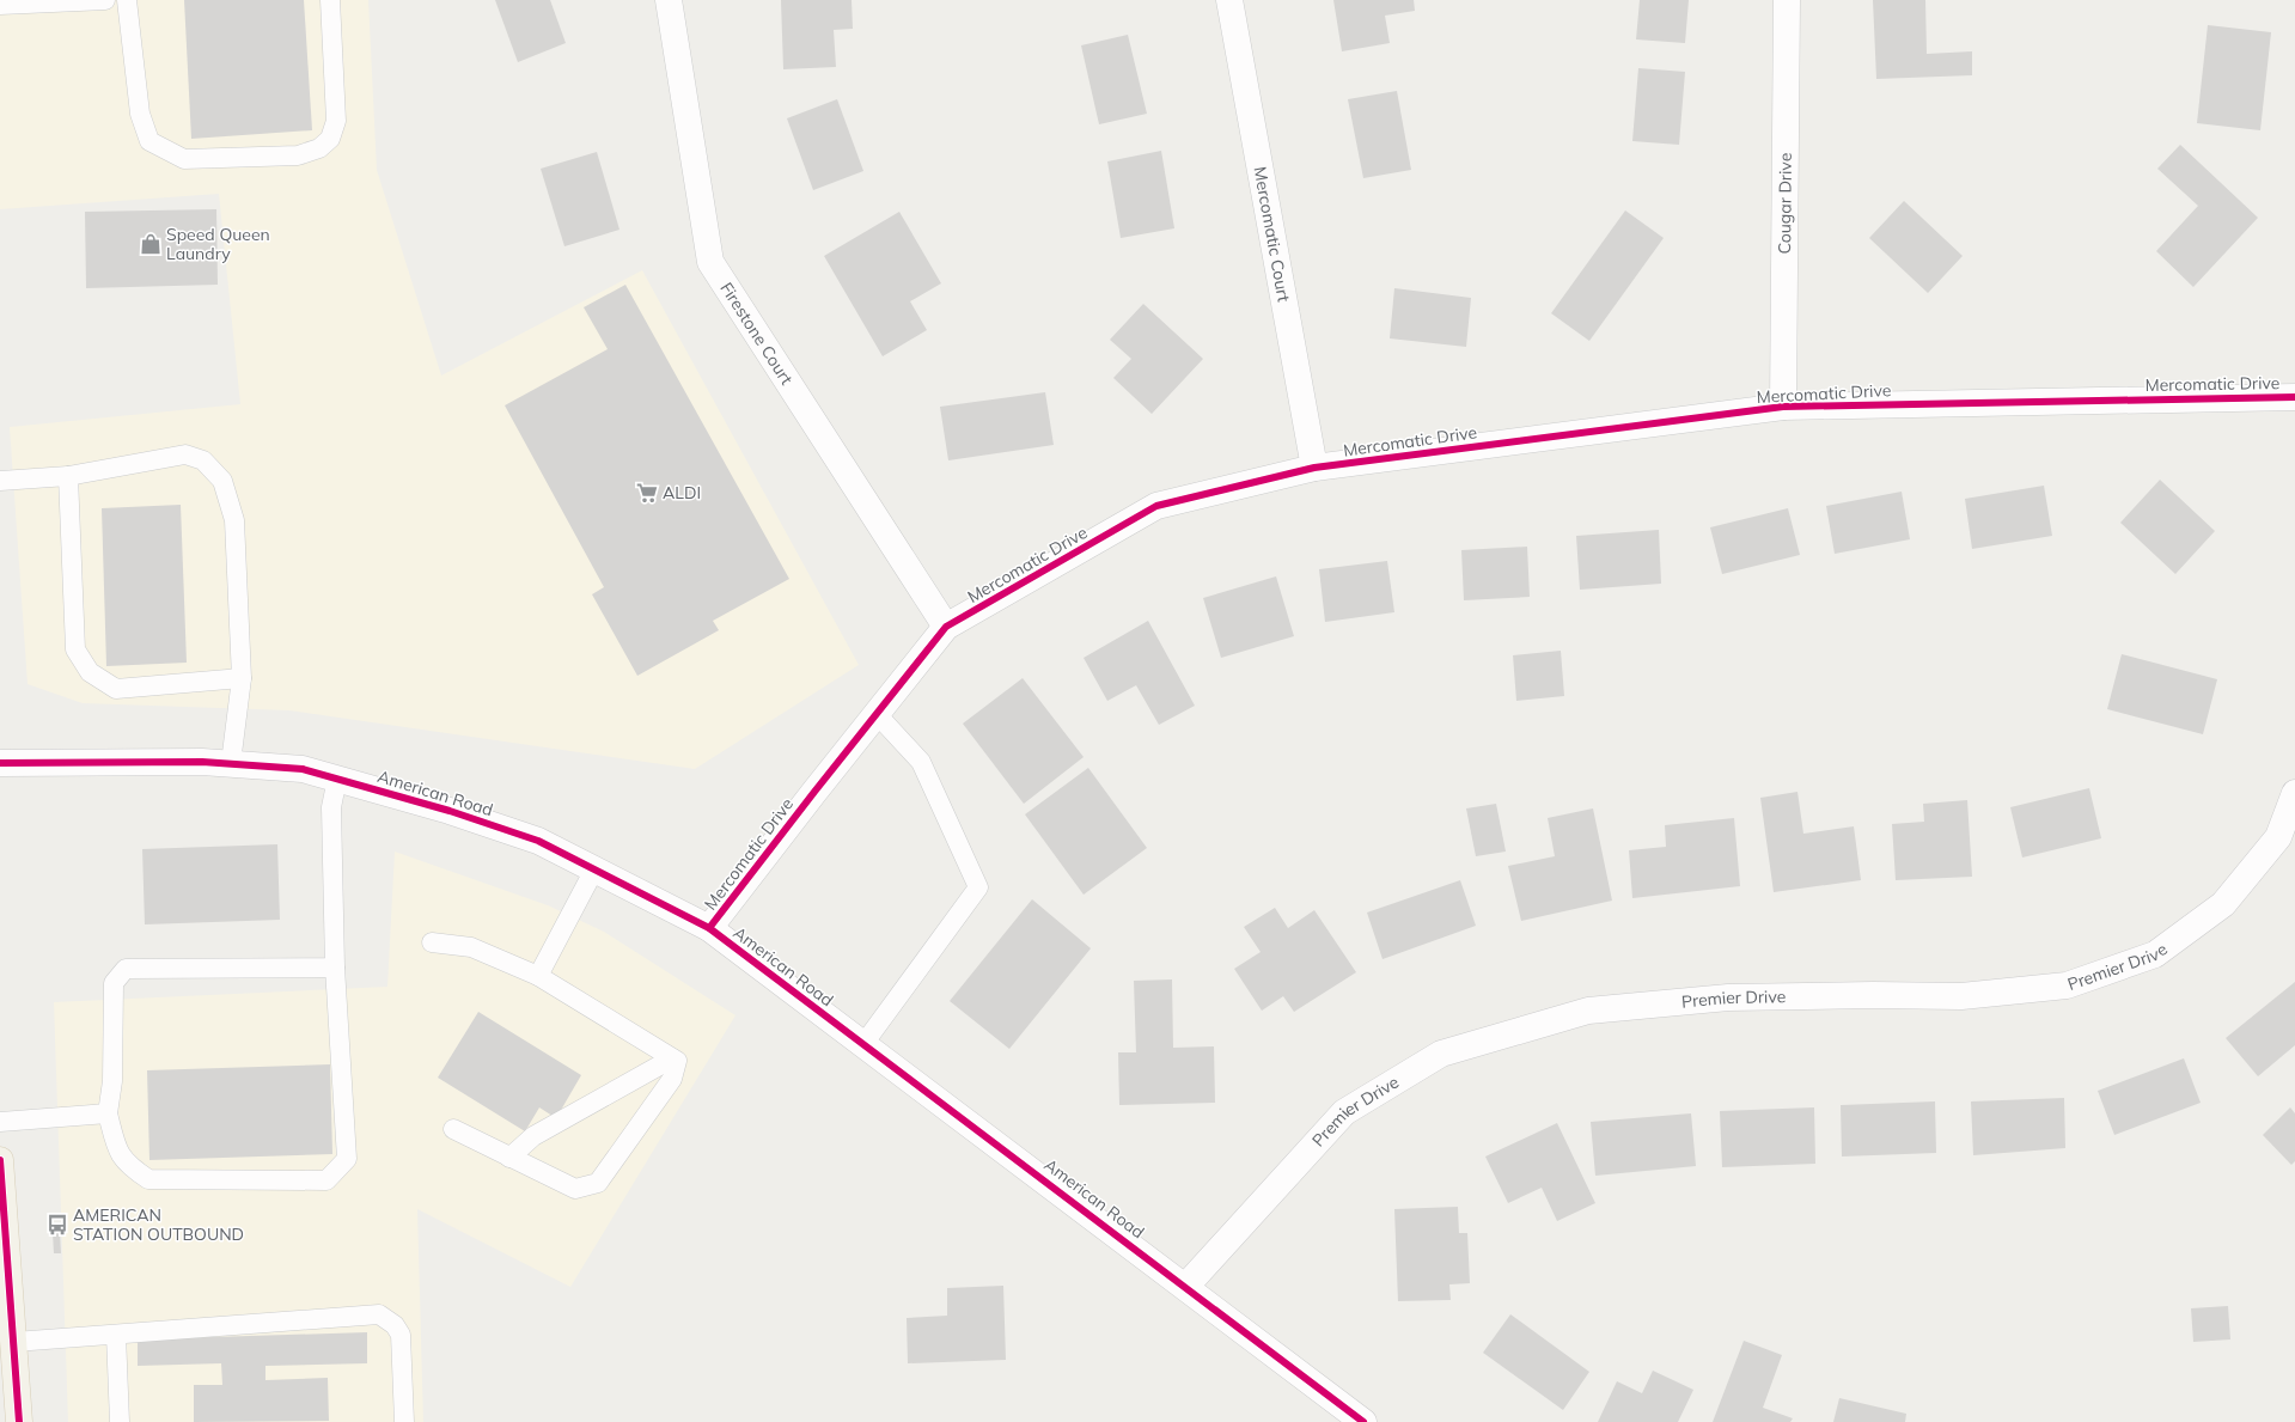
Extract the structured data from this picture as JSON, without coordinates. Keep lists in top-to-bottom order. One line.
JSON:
{"streets":{"street":["Cougar Drive","Mercomatic Court","Firestone Court","Mercomatic Drive","American Road","Premier Drive"]},"crossings":[["Cougar Drive","Mercomatic Drive"],["Mercomatic Court","Mercomatic Drive"],["Firestone Court","Mercomatic Drive"],["Mercomatic Drive","American Road"],["American Road","Premier Drive"]],"places":{"shop":["Speed Queen Laundry"],"supermarket":["ALDI"],"bus stop":["AMERICAN STATION OUTBOUND"]}}
